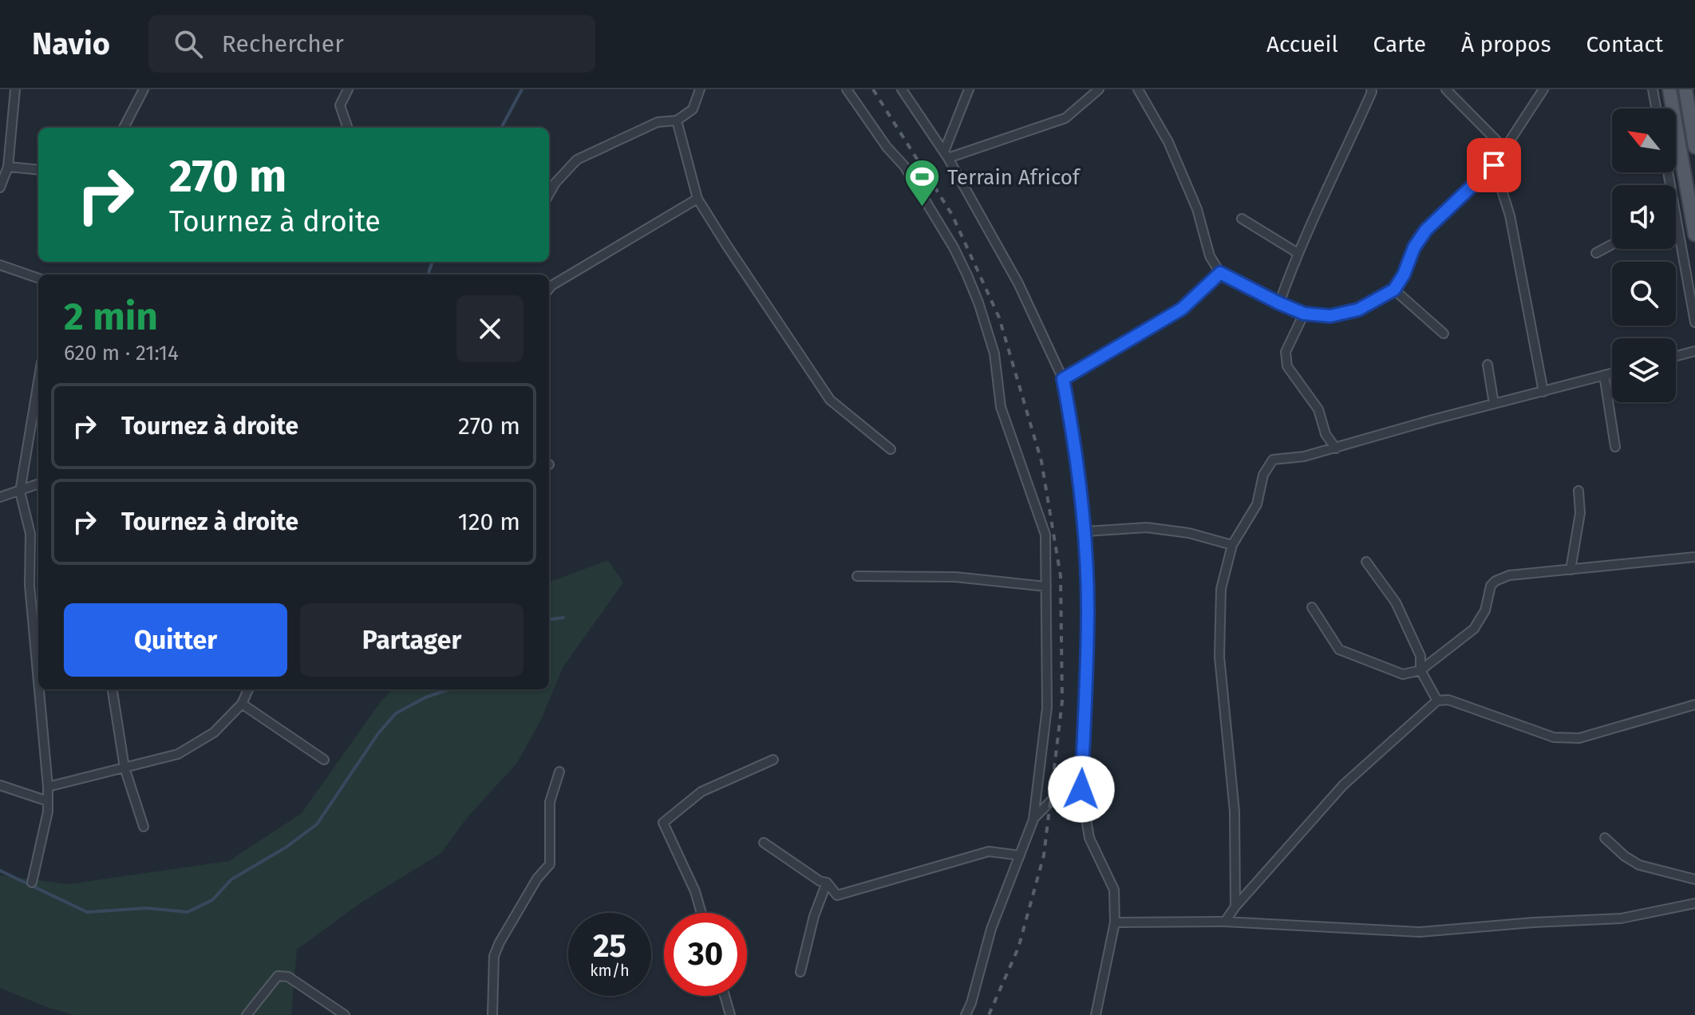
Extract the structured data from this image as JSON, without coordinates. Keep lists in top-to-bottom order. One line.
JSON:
{"places":{"sports":["Terrain Africof"]},"north":"top left","page":{"header":"Navio","search":"Rechercher","nav":["Accueil","Carte","À propos","Contact"],"turn":["270 m","Tournez à droite"],"heading":["2 min","620 m · 21:14"],"list":[{"name":"Tournez à droite","value":"270 m"},{"name":"Tournez à droite","value":"120 m"}],"buttons":["Quitter","Partager"],"speed":"25 km/h","limit":"30"}}
